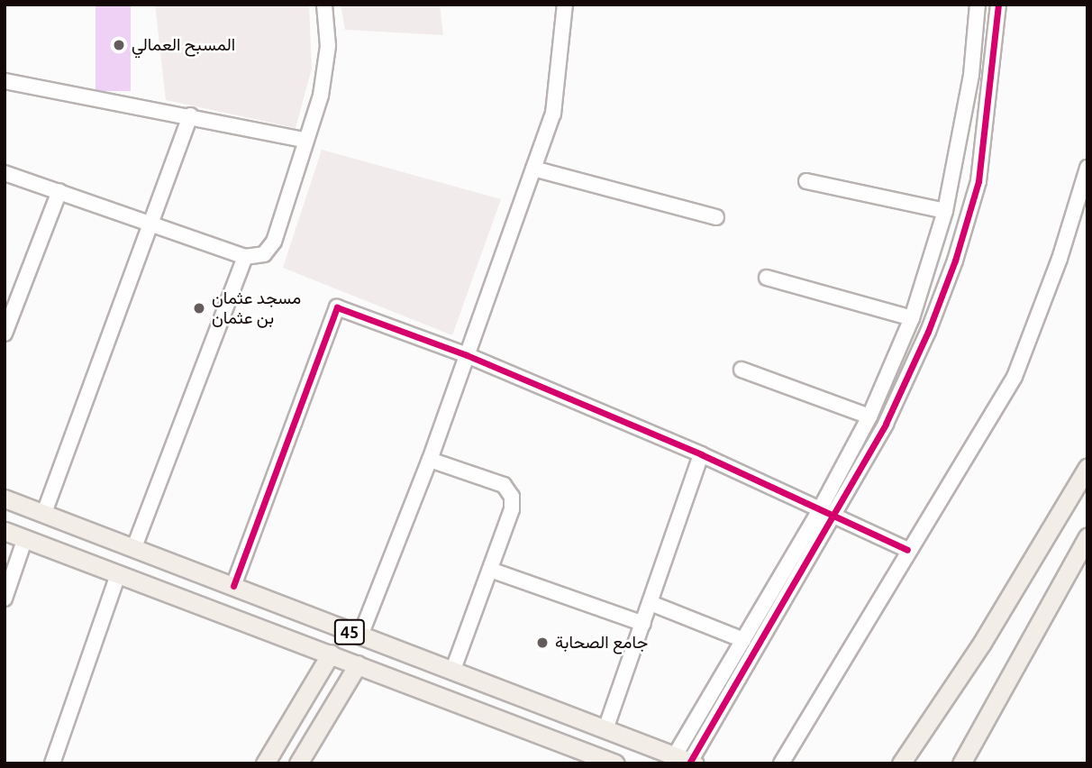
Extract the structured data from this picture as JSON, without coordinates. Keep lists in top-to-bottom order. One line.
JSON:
{"streets":{"main road":["45"]},"places":["المسبح العمالي","مسجد عثمان بن عثمان","جامع الصحابة"]}
